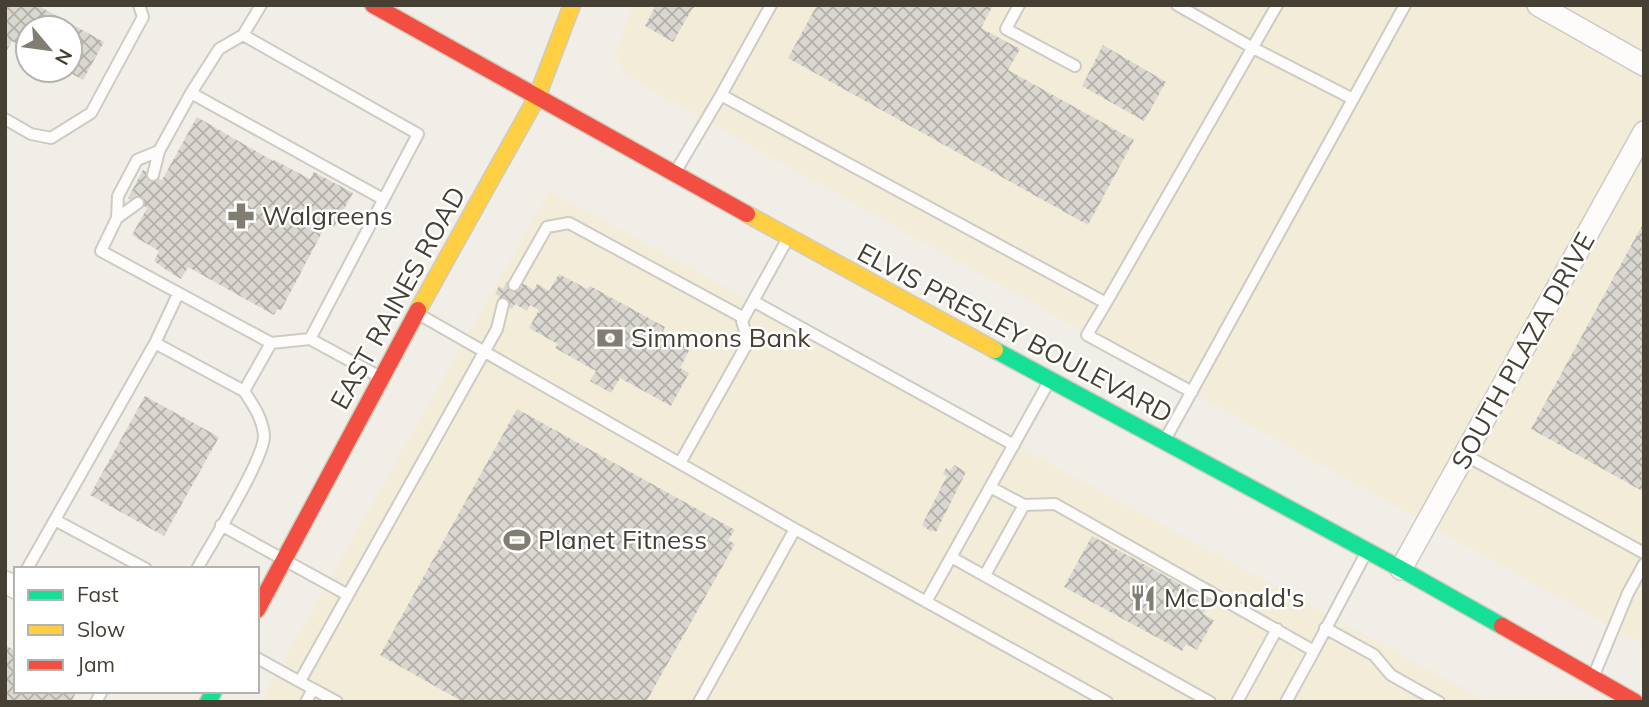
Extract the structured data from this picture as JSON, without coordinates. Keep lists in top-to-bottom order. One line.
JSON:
{"streets":{"main road":["EAST RAINES ROAD","ELVIS PRESLEY BOULEVARD"],"street":["SOUTH PLAZA DRIVE"]},"crossings":[["EAST RAINES ROAD","ELVIS PRESLEY BOULEVARD"],["ELVIS PRESLEY BOULEVARD","SOUTH PLAZA DRIVE"]],"places":{"pharmacy":["Walgreens"],"bank":["Simmons Bank"],"sports":["Planet Fitness"],"restaurant":["McDonald's"]},"legend":["Fast","Slow","Jam"],"north":"bottom right"}
